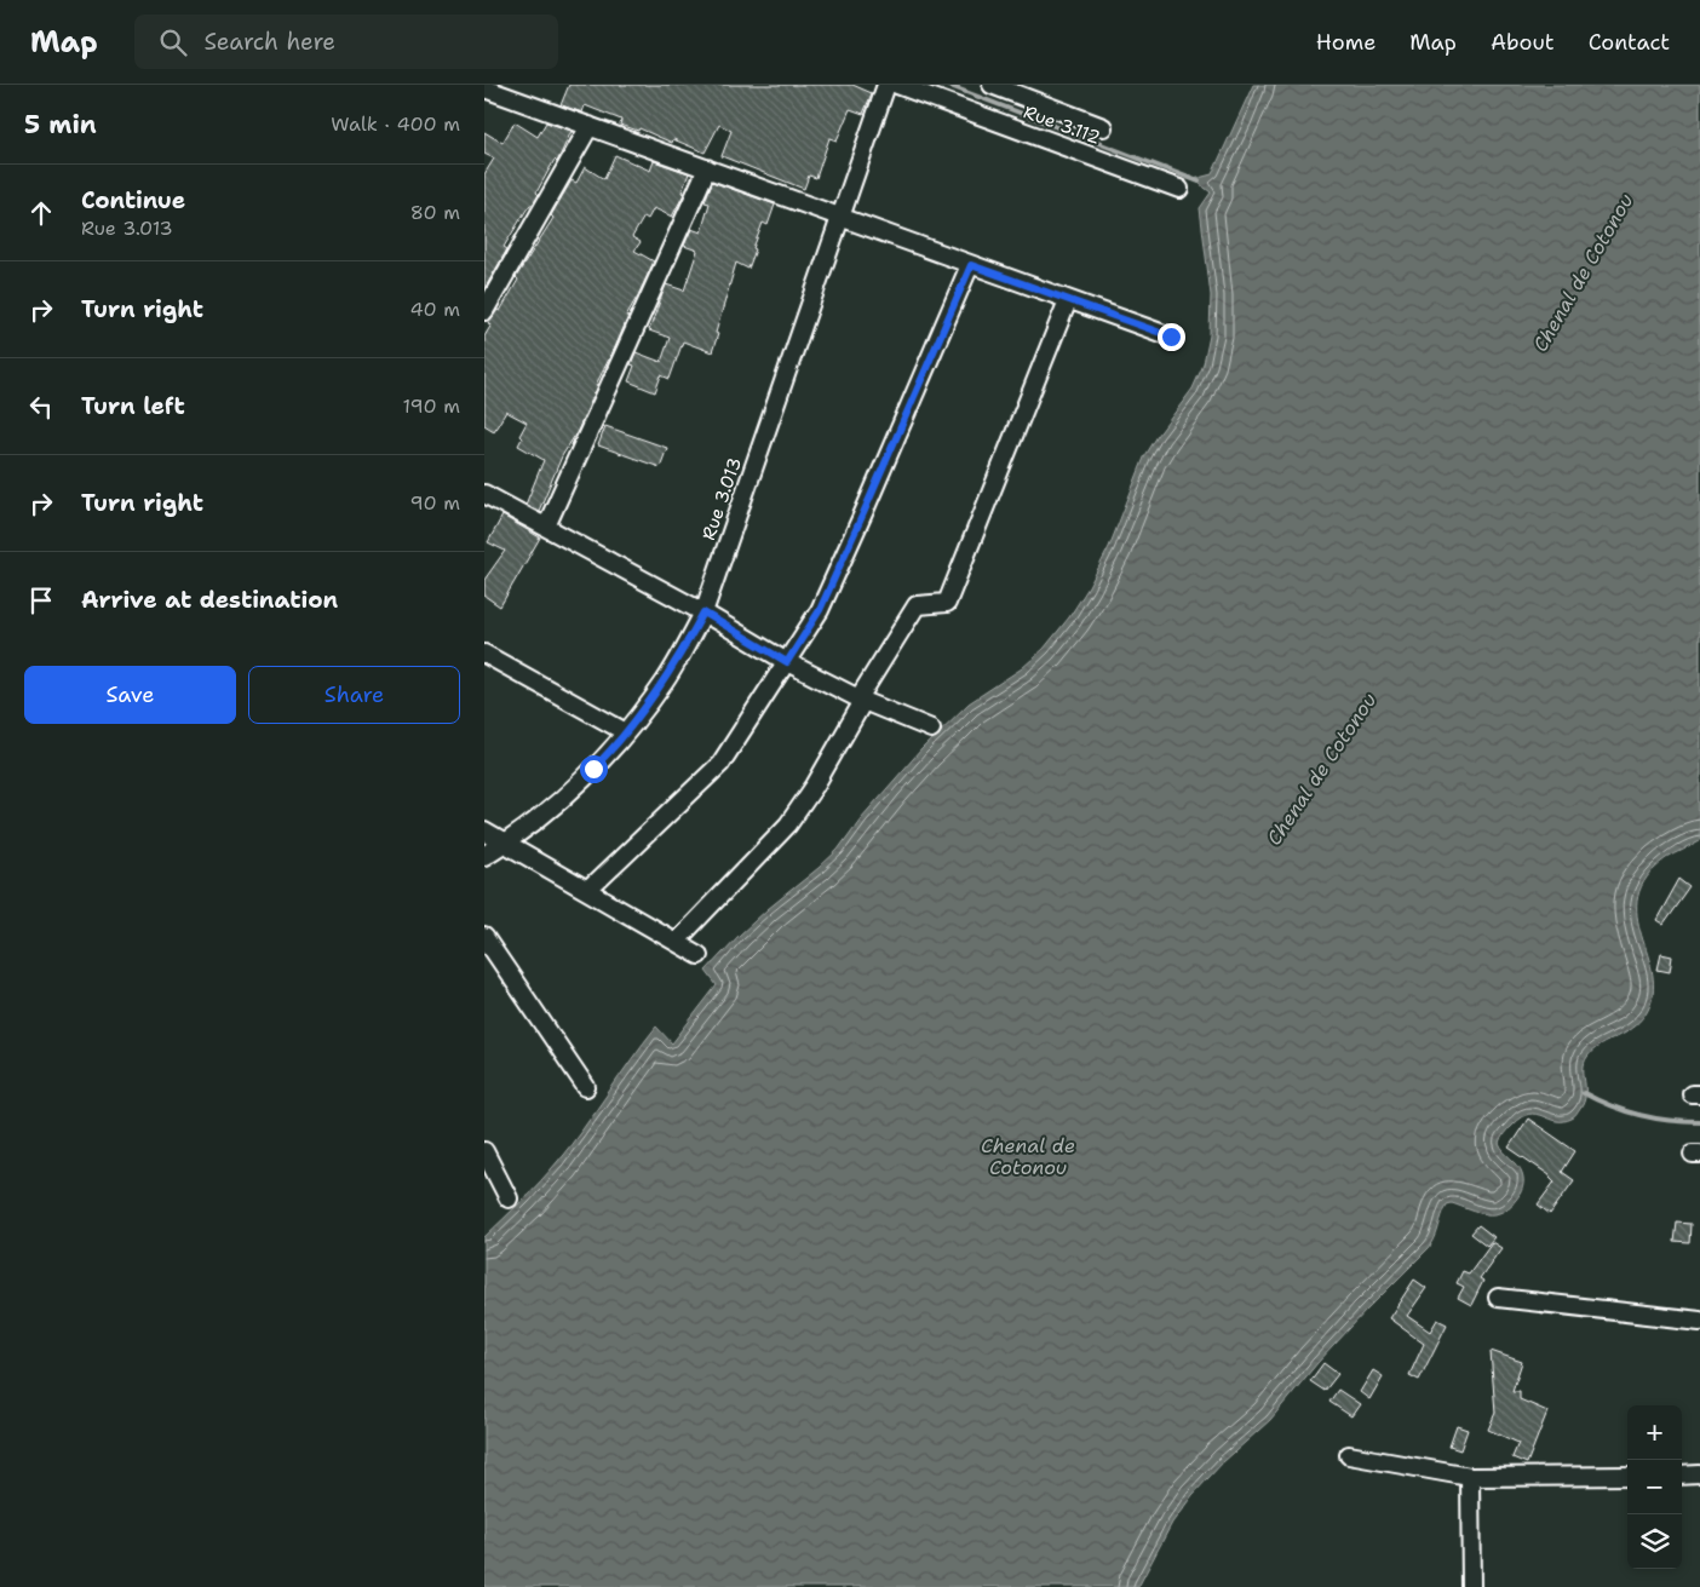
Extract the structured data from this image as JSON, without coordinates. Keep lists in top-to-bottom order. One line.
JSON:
{"streets":{"street":["Rue 3.112","Rue 3.013"]},"water":["Chenal de Cotonou"],"page":{"header":"Map","search":"Search here","nav":["Home","Map","About","Contact"],"heading":["5 min","Walk · 400 m"],"list":[["Continue","Rue 3.013","80 m"],["Turn right","40 m"],["Turn left","190 m"],["Turn right","90 m"],"Arrive at destination"],"buttons":["Save","Share"],"map_buttons":["+","−"]}}
